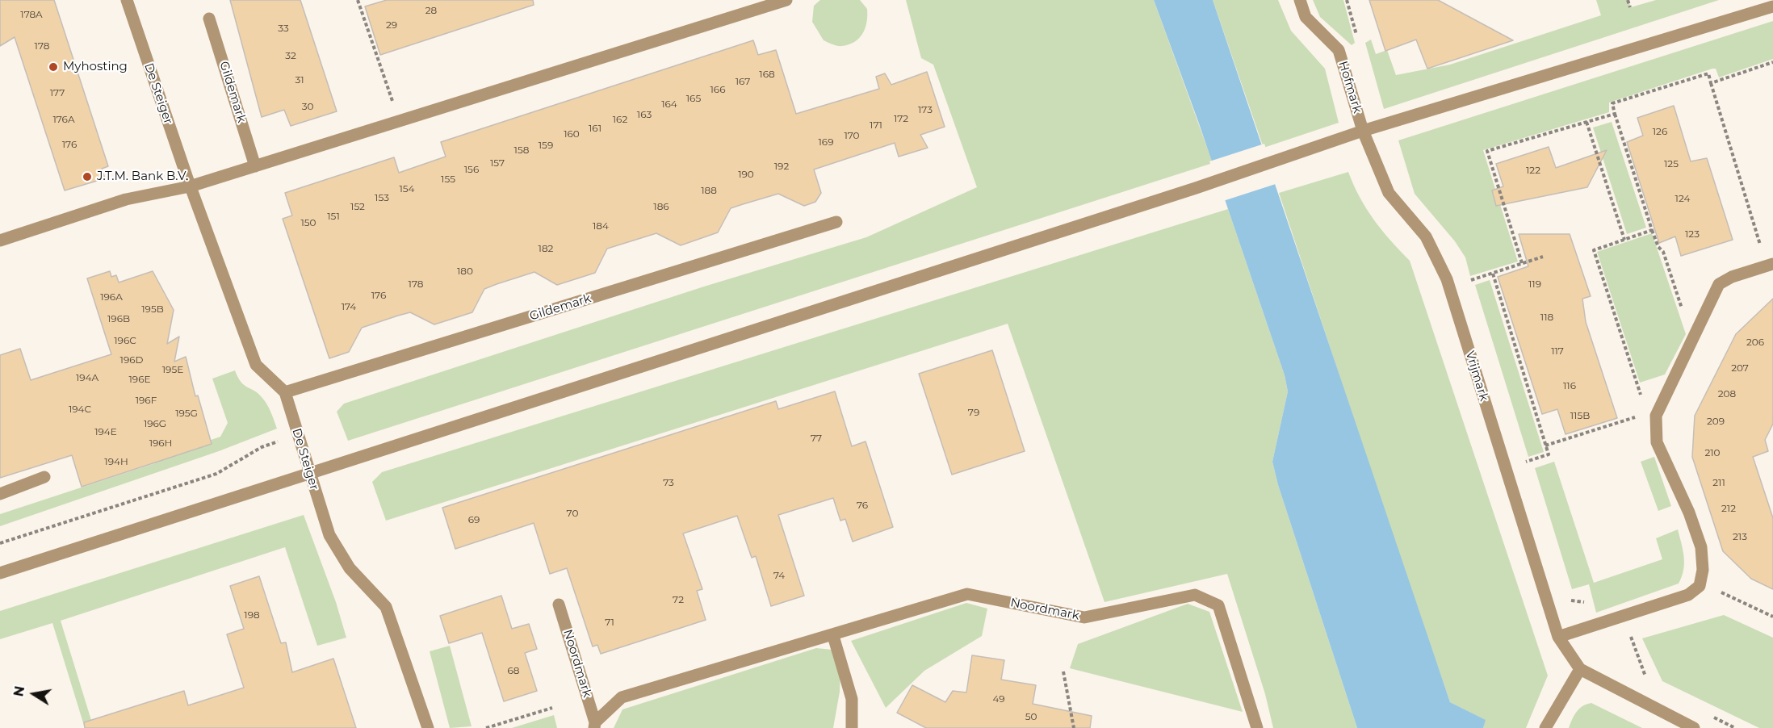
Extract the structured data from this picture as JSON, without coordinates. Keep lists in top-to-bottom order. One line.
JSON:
{"streets":{"street":["Hofmark","Gildemark","De Steiger","Vrijmark","Noordmark"]},"crossings":[["Hofmark","Vrijmark"],["Gildemark","De Steiger"]],"places":["Myhosting","J.T.M. Bank B.V."],"house_numbers":["28","178A","29","33","178","32","168","31","167","166","177","165","164","30","173","163","172","176A","162","171","161","126","160","170","169","176","159","158","157","125","192","156","122","190","155","154","188","153","124","152","186","151","150","184","123","182","180","178","119","176","196A","174","195B","118","196B","196C","206","117","196D","207","195E","194A","196E","116","208","196F","194C","79","195G","115B","209","196G","194E","77","196H","210","194H","73","211","76","212","70","69","213","74","72","198","71","68","49","50"],"north":"left"}
